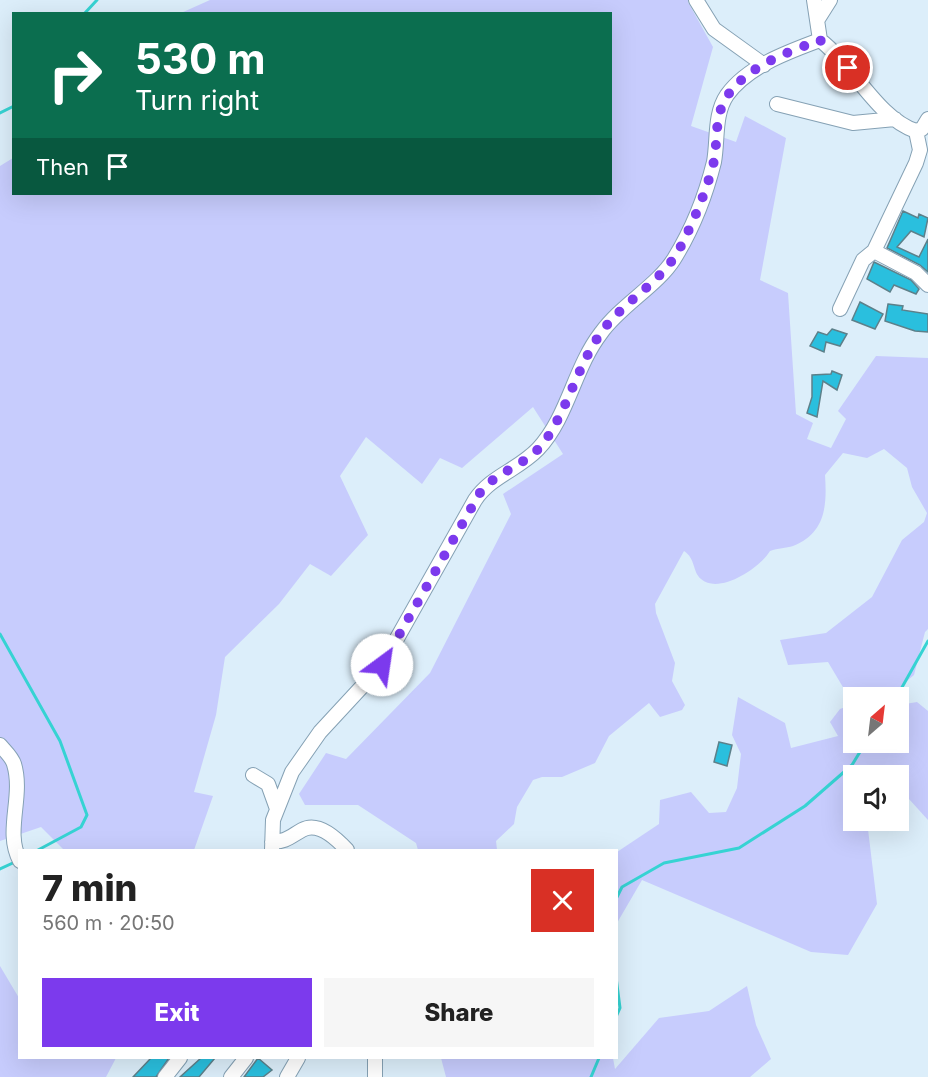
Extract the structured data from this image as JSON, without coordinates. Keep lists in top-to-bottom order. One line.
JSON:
{"north":"top right","page":{"turn":["530 m","Turn right"],"then":"Then","heading":["7 min","560 m · 20:50"],"buttons":["Exit","Share"]}}
